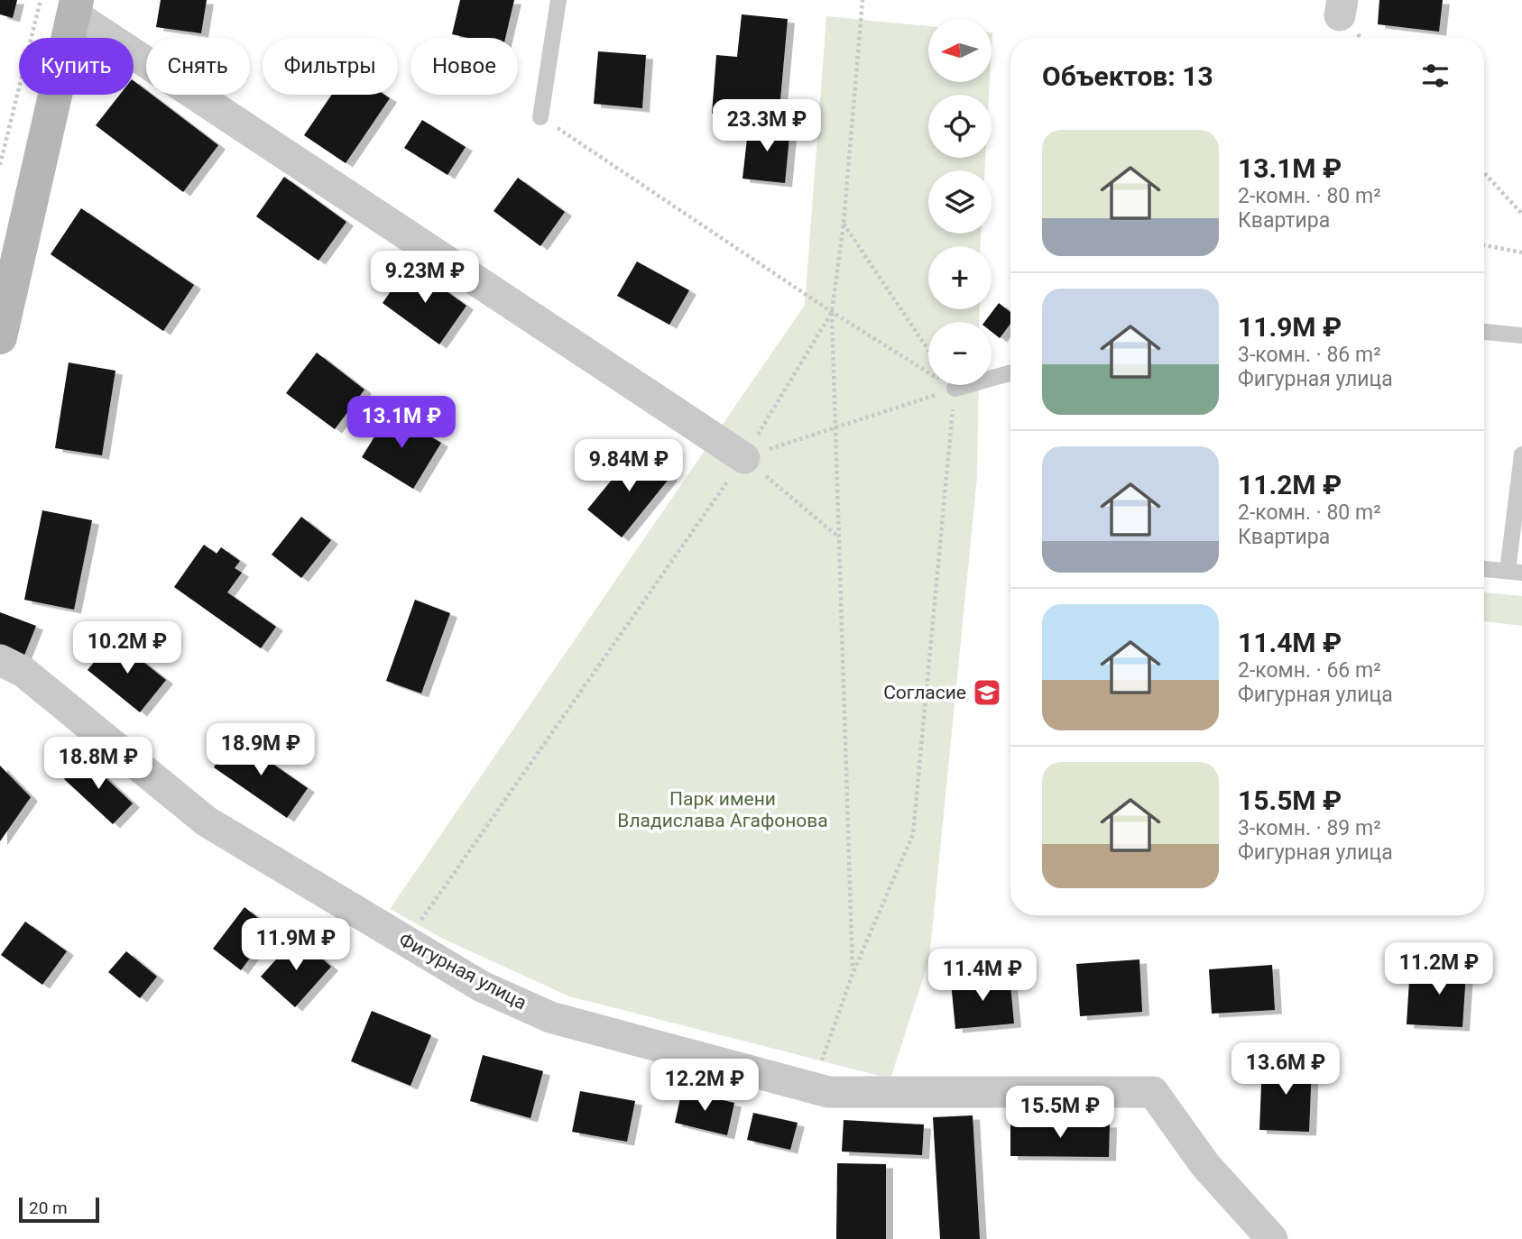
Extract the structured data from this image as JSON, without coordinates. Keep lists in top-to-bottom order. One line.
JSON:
{"streets":{"street":["Фигурная улица"]},"parks":["Парк имени Владислава Агафонова"],"places":{"school or university":["Согласие"]},"scale_bar":"20 m","north":"left","page":{"map_buttons":["+","−"],"chip":["Купить","Снять","Фильтры","Новое"],"heading":"Объектов: 13","price":["23.3M ₽","9.23M ₽","13.1M ₽","9.84M ₽","10.2M ₽","18.9M ₽","18.8M ₽","11.9M ₽","11.2M ₽","11.4M ₽","13.6M ₽","12.2M ₽","15.5M ₽"],"list":[{"name":"13.1M ₽","note":"2-комн. · 80 m² · Квартира"},{"name":"11.9M ₽","note":"3-комн. · 86 m² · Фигурная улица"},{"name":"11.2M ₽","note":"2-комн. · 80 m² · Квартира"},{"name":"11.4M ₽","note":"2-комн. · 66 m² · Фигурная улица"},{"name":"15.5M ₽","note":"3-комн. · 89 m² · Фигурная улица"}],"scale":"20 m"}}
